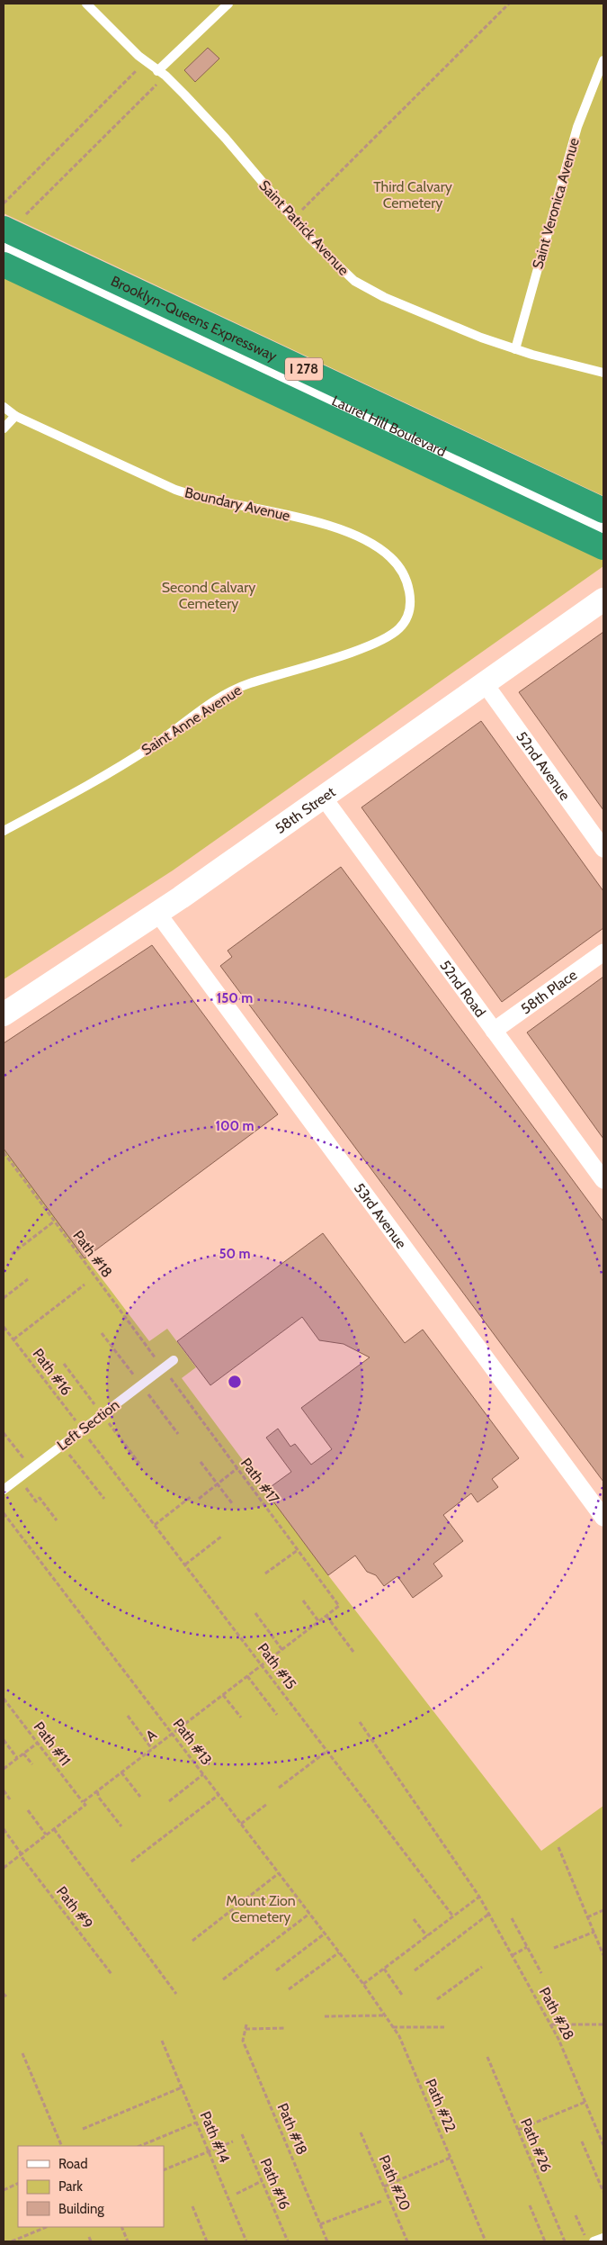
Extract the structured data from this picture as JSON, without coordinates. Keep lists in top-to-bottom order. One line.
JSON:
{"streets":{"highway":["Brooklyn-Queens Expressway","I 278"],"main road":["Laurel Hill Boulevard","58th Street"],"street":["52nd Avenue","52nd Road","58th Place","53rd Avenue"],"lane":["Saint Veronica Avenue","Saint Patrick Avenue","Boundary Avenue","Saint Anne Avenue","Left Section"],"path":["Path #18","Path #16","Path #17","Path #15","A","Path #13","Path #11","Path #9","Path #28","Path #22","Path #14","Path #26","Path #20"]},"crossings":[["Saint Veronica Avenue","Saint Patrick Avenue"],["Boundary Avenue","Saint Anne Avenue"],["52nd Avenue","58th Street"],["58th Street","52nd Road"],["58th Street","53rd Avenue"],["52nd Road","58th Place"],["Path #18","Left Section"],["Path #18","Path #17"],["Path #16","Left Section"],["Path #16","Path #15"],["Left Section","Path #17"],["Left Section","Path #15"],["Path #17","A"],["Path #15","A"],["A","Path #13"],["A","Path #11"],["A","Path #9"],["Path #13","Path #22"]],"parks":["Third Calvary Cemetery","Second Calvary Cemetery","Mount Zion Cemetery"],"legend":["Road","Park","Building"],"rings":["150 m","100 m","50 m"]}
